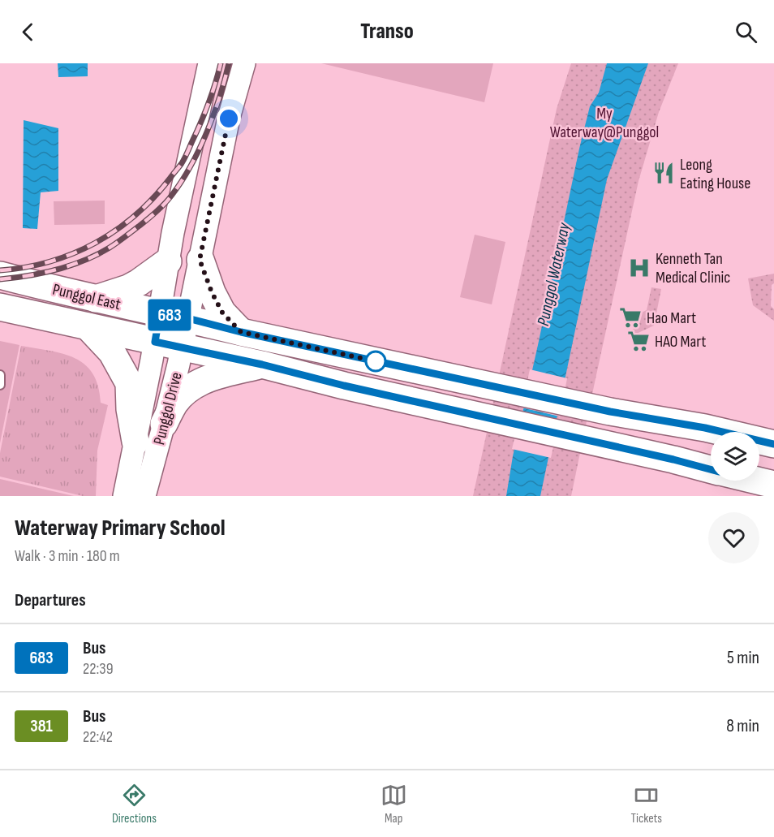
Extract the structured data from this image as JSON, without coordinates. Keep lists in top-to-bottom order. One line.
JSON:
{"streets":{"main road":["Punggol East"],"street":["Punggol Drive"]},"crossings":[["Punggol East","Punggol Drive"]],"water":["Punggol Waterway"],"parks":["My Waterway@Punggol"],"places":{"restaurant":["Leong Eating House"],"hospital":["Kenneth Tan Medical Clinic"],"supermarket":["Hao Mart","HAO Mart"]},"lines":["bus line 683"],"page":{"header":"Transo","on_map":"683","heading":[["Waterway Primary School","Walk · 3 min · 180 m"],"Departures"],"list":[{"mark":"683","name":"Bus","note":"22:39","value":"5 min"},{"mark":"381","name":"Bus","note":"22:42","value":"8 min"}],"tabs":["Directions","Map","Tickets"]}}
